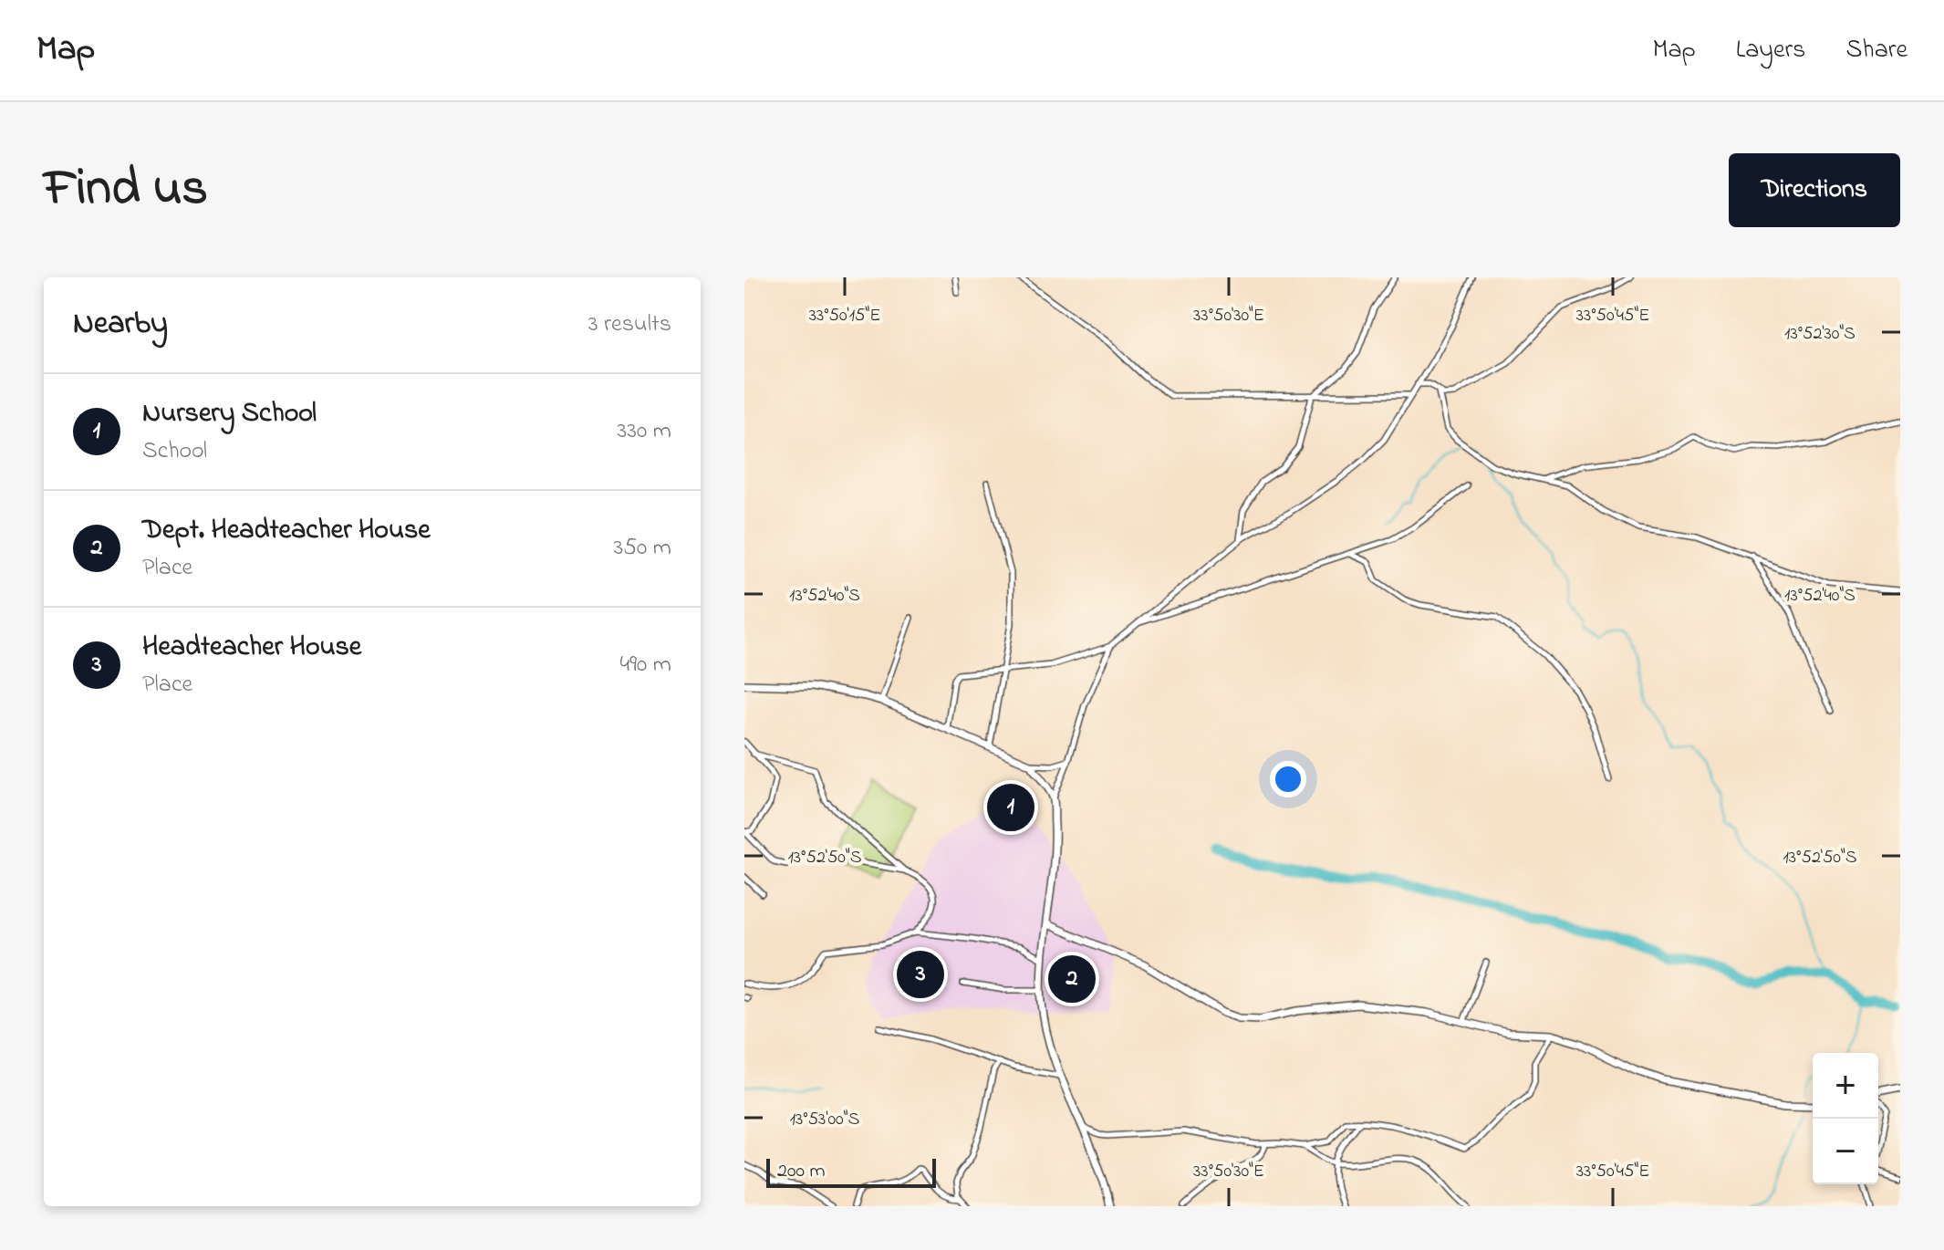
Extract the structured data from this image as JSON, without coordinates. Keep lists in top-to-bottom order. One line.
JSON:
{"scale_bar":"200 m","page":{"header":"Map","nav":["Map","Layers","Share"],"title":"Find us","buttons":"Directions","heading":["Nearby","3 results"],"list":[{"mark":"1","name":"Nursery School","note":"School","value":"330 m"},{"mark":"2","name":"Dept. Headteacher House","note":"Place","value":"350 m"},{"mark":"3","name":"Headteacher House","note":"Place","value":"490 m"}],"pins":["1","3","2"],"map_buttons":["+","−"],"scale":"200 m"},"coordinates":["33°50'15\"E","33°50'30\"E","33°50'45\"E","13°52'30\"S","13°52'40\"S","13°52'50\"S","13°53'00\"S"]}
